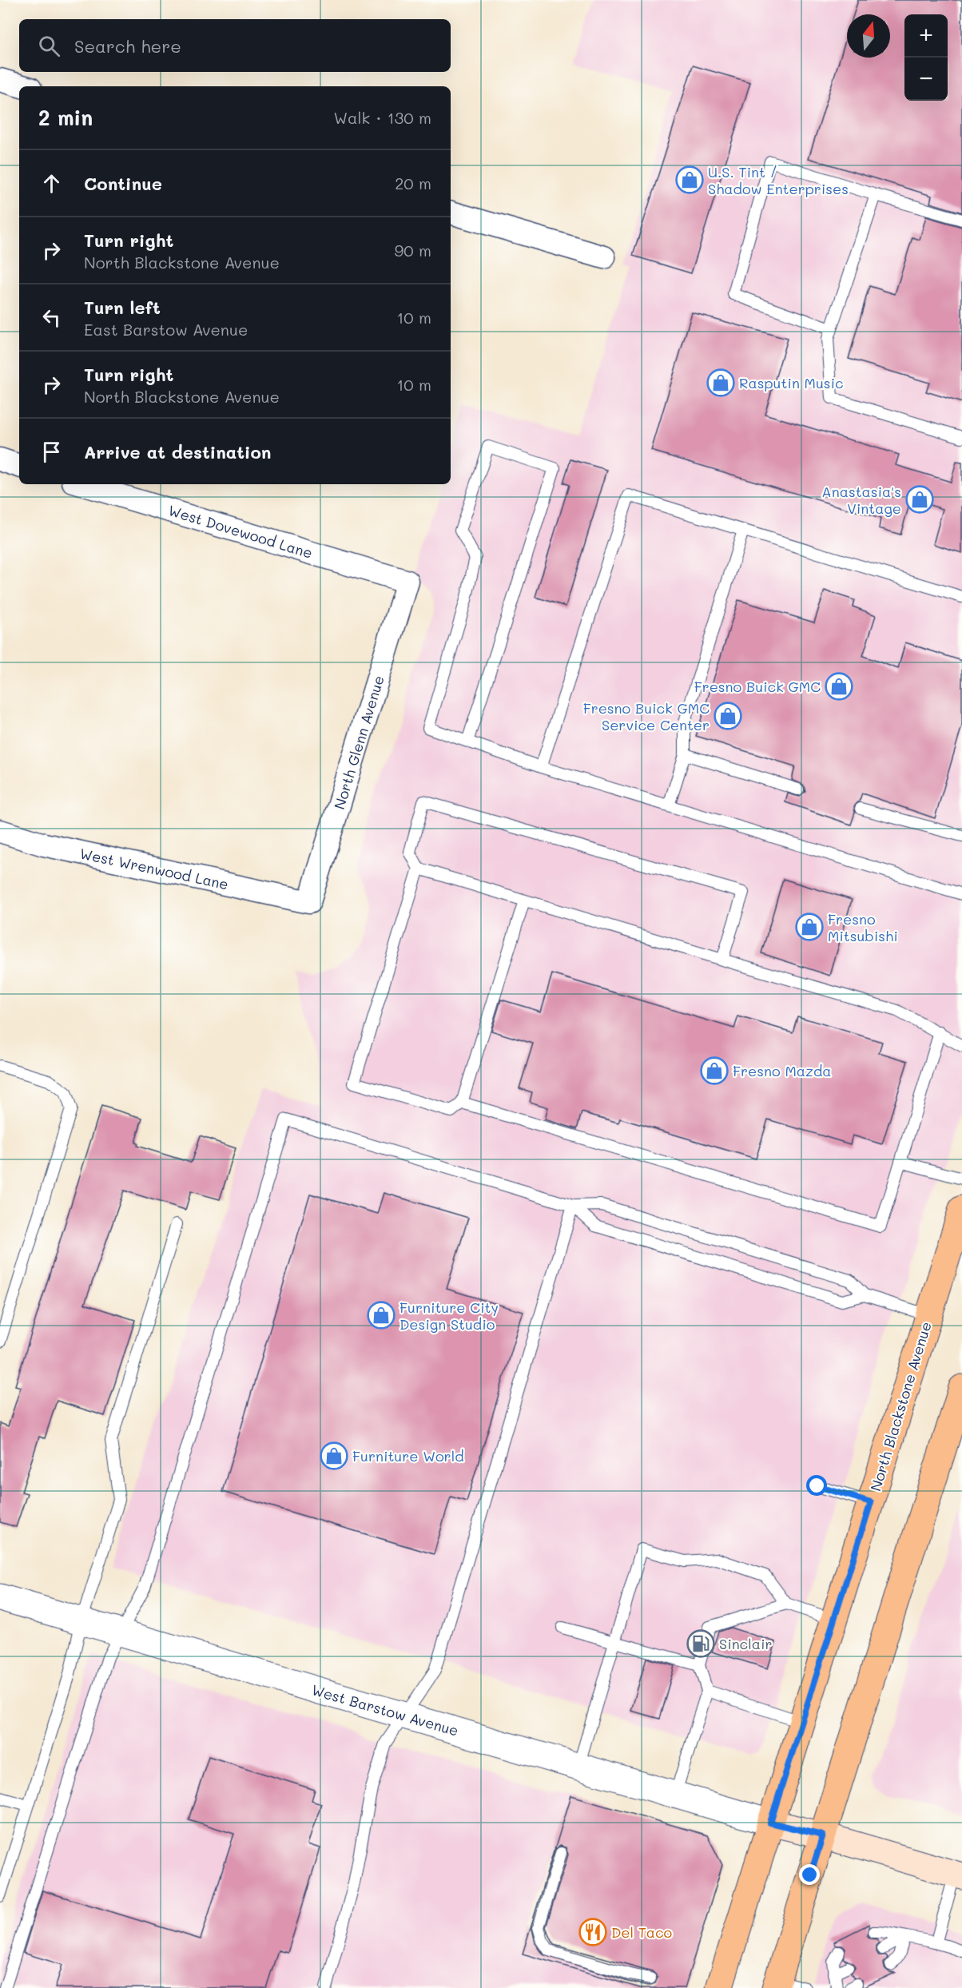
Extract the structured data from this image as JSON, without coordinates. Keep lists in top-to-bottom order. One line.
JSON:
{"streets":{"main road":["North Blackstone Avenue"],"street":["West Dovewood Lane","North Glenn Avenue","West Wrenwood Lane","West Barstow Avenue"]},"crossings":[["West Dovewood Lane","North Glenn Avenue"],["North Glenn Avenue","West Wrenwood Lane"],["North Blackstone Avenue","West Barstow Avenue"]],"places":{"shop":["U.S. Tint / Shadow Enterprises","Rasputin Music","Anastasia's Vintage","Fresno Buick GMC","Fresno Buick GMC Service Center","Fresno Mitsubishi","Fresno Mazda","Furniture City Design Studio","Furniture World"],"fuel station":["Sinclair"],"restaurant":["Del Taco"]},"north":"top","page":{"map_buttons":["+","−"],"search":"Search here","heading":["2 min","Walk · 130 m"],"list":[["Continue","20 m"],["Turn right","North Blackstone Avenue","90 m"],["Turn left","East Barstow Avenue","10 m"],["Turn right","North Blackstone Avenue","10 m"],"Arrive at destination"]}}
